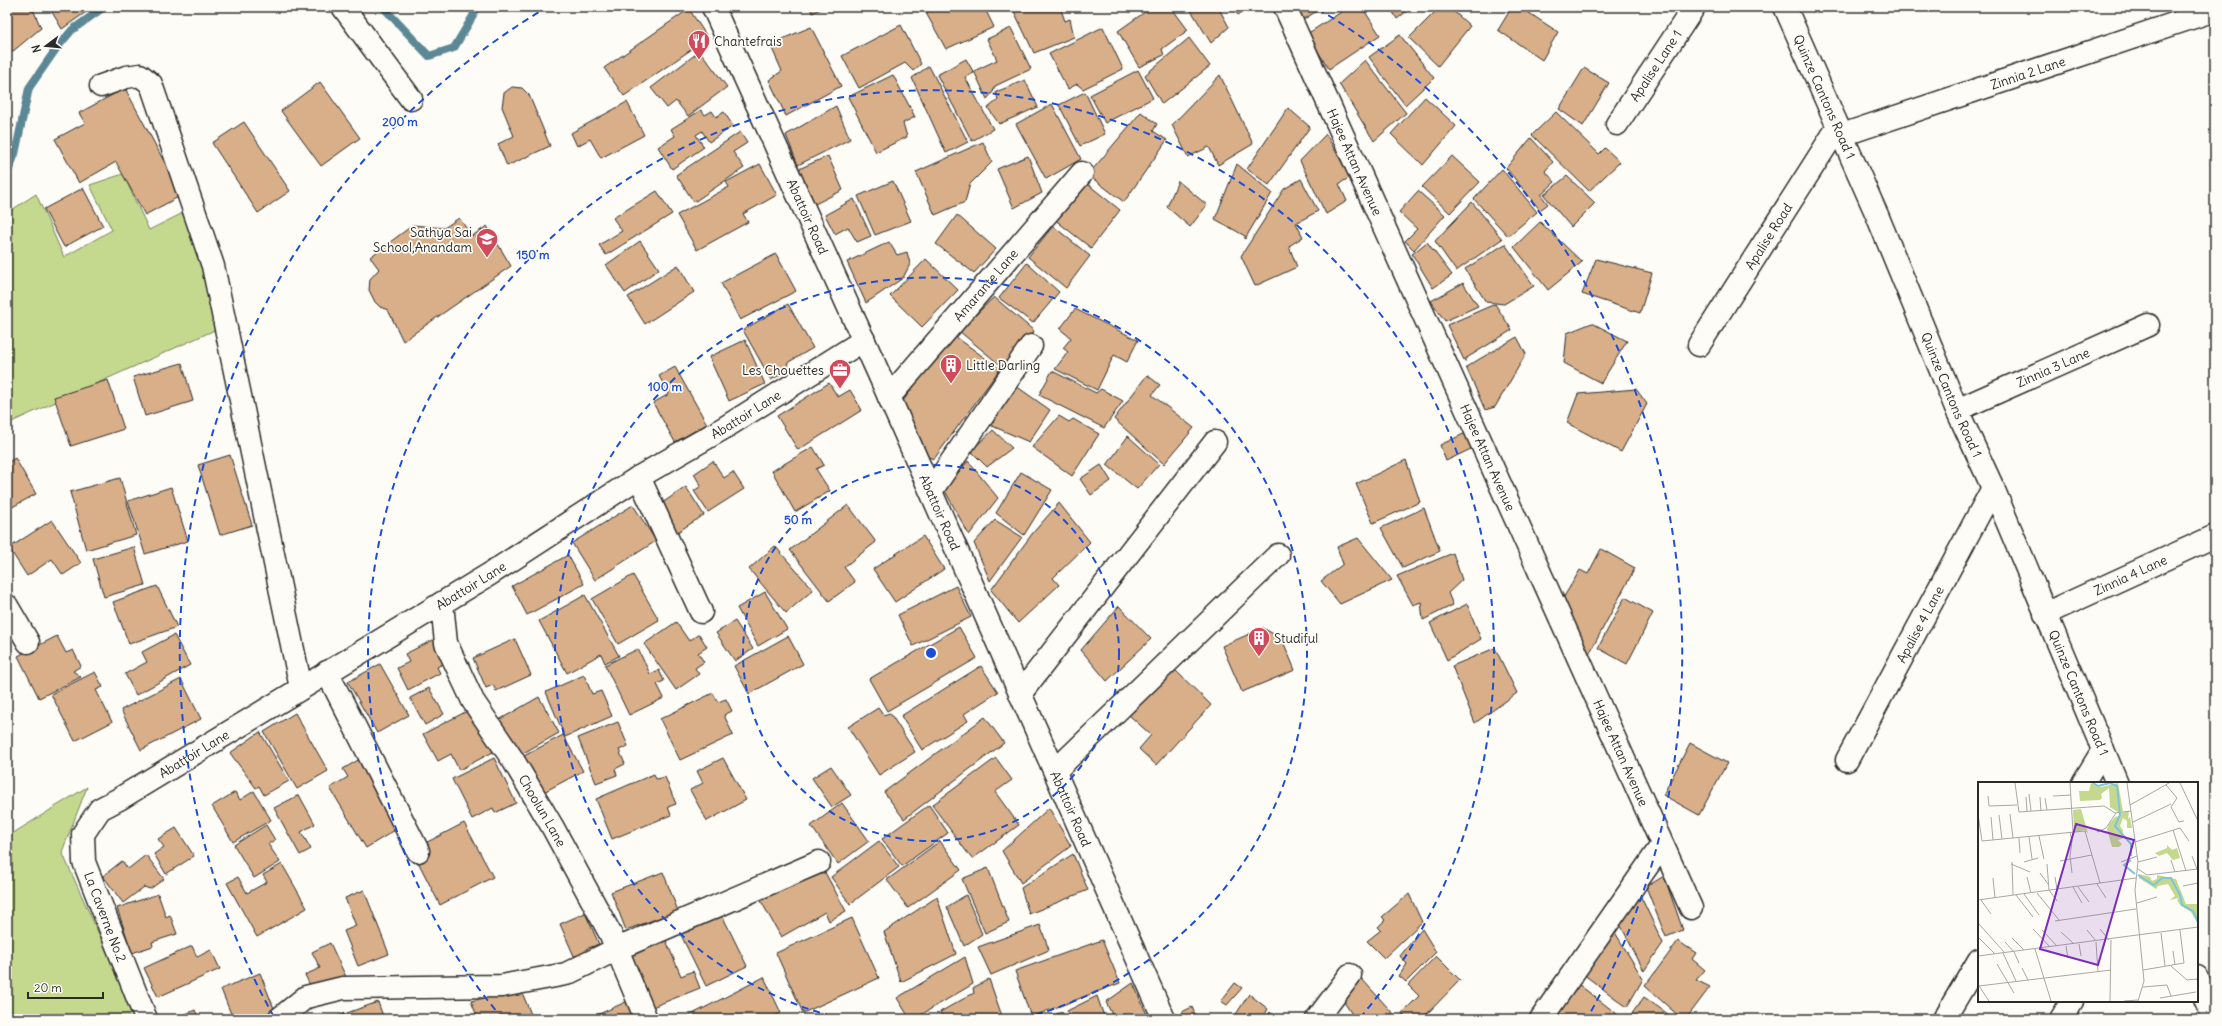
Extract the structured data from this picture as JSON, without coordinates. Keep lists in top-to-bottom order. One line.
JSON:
{"streets":{"street":["Apalise Lane 1","Zinnia 2 Lane","Quinze Cantons Road 1","Hajee Attan Avenue","Abattoir Road","Apalise Road","Amarante Lane","Zinnia 3 Lane","Abattoir Lane","Zinnia 4 Lane","Apalise 4 Lane","Choolun Lane","La Caverne No.2"]},"crossings":[["Zinnia 2 Lane","Quinze Cantons Road 1"],["Zinnia 2 Lane","Apalise Road"],["Quinze Cantons Road 1","Apalise Road"],["Quinze Cantons Road 1","Zinnia 3 Lane"],["Quinze Cantons Road 1","Zinnia 4 Lane"],["Quinze Cantons Road 1","Apalise 4 Lane"],["Abattoir Road","Amarante Lane"],["Abattoir Road","Abattoir Lane"],["Abattoir Lane","Choolun Lane"],["Abattoir Lane","La Caverne No.2"]],"places":{"restaurant":["Chantefrais"],"school or university":["Sathya Sai School,Anandam"],"building":["Little Darling","Studiful"],"office":["Les Chouettes"]},"scale_bar":"20 m","north":"left","rings":["200 m","150 m","100 m","50 m"]}
